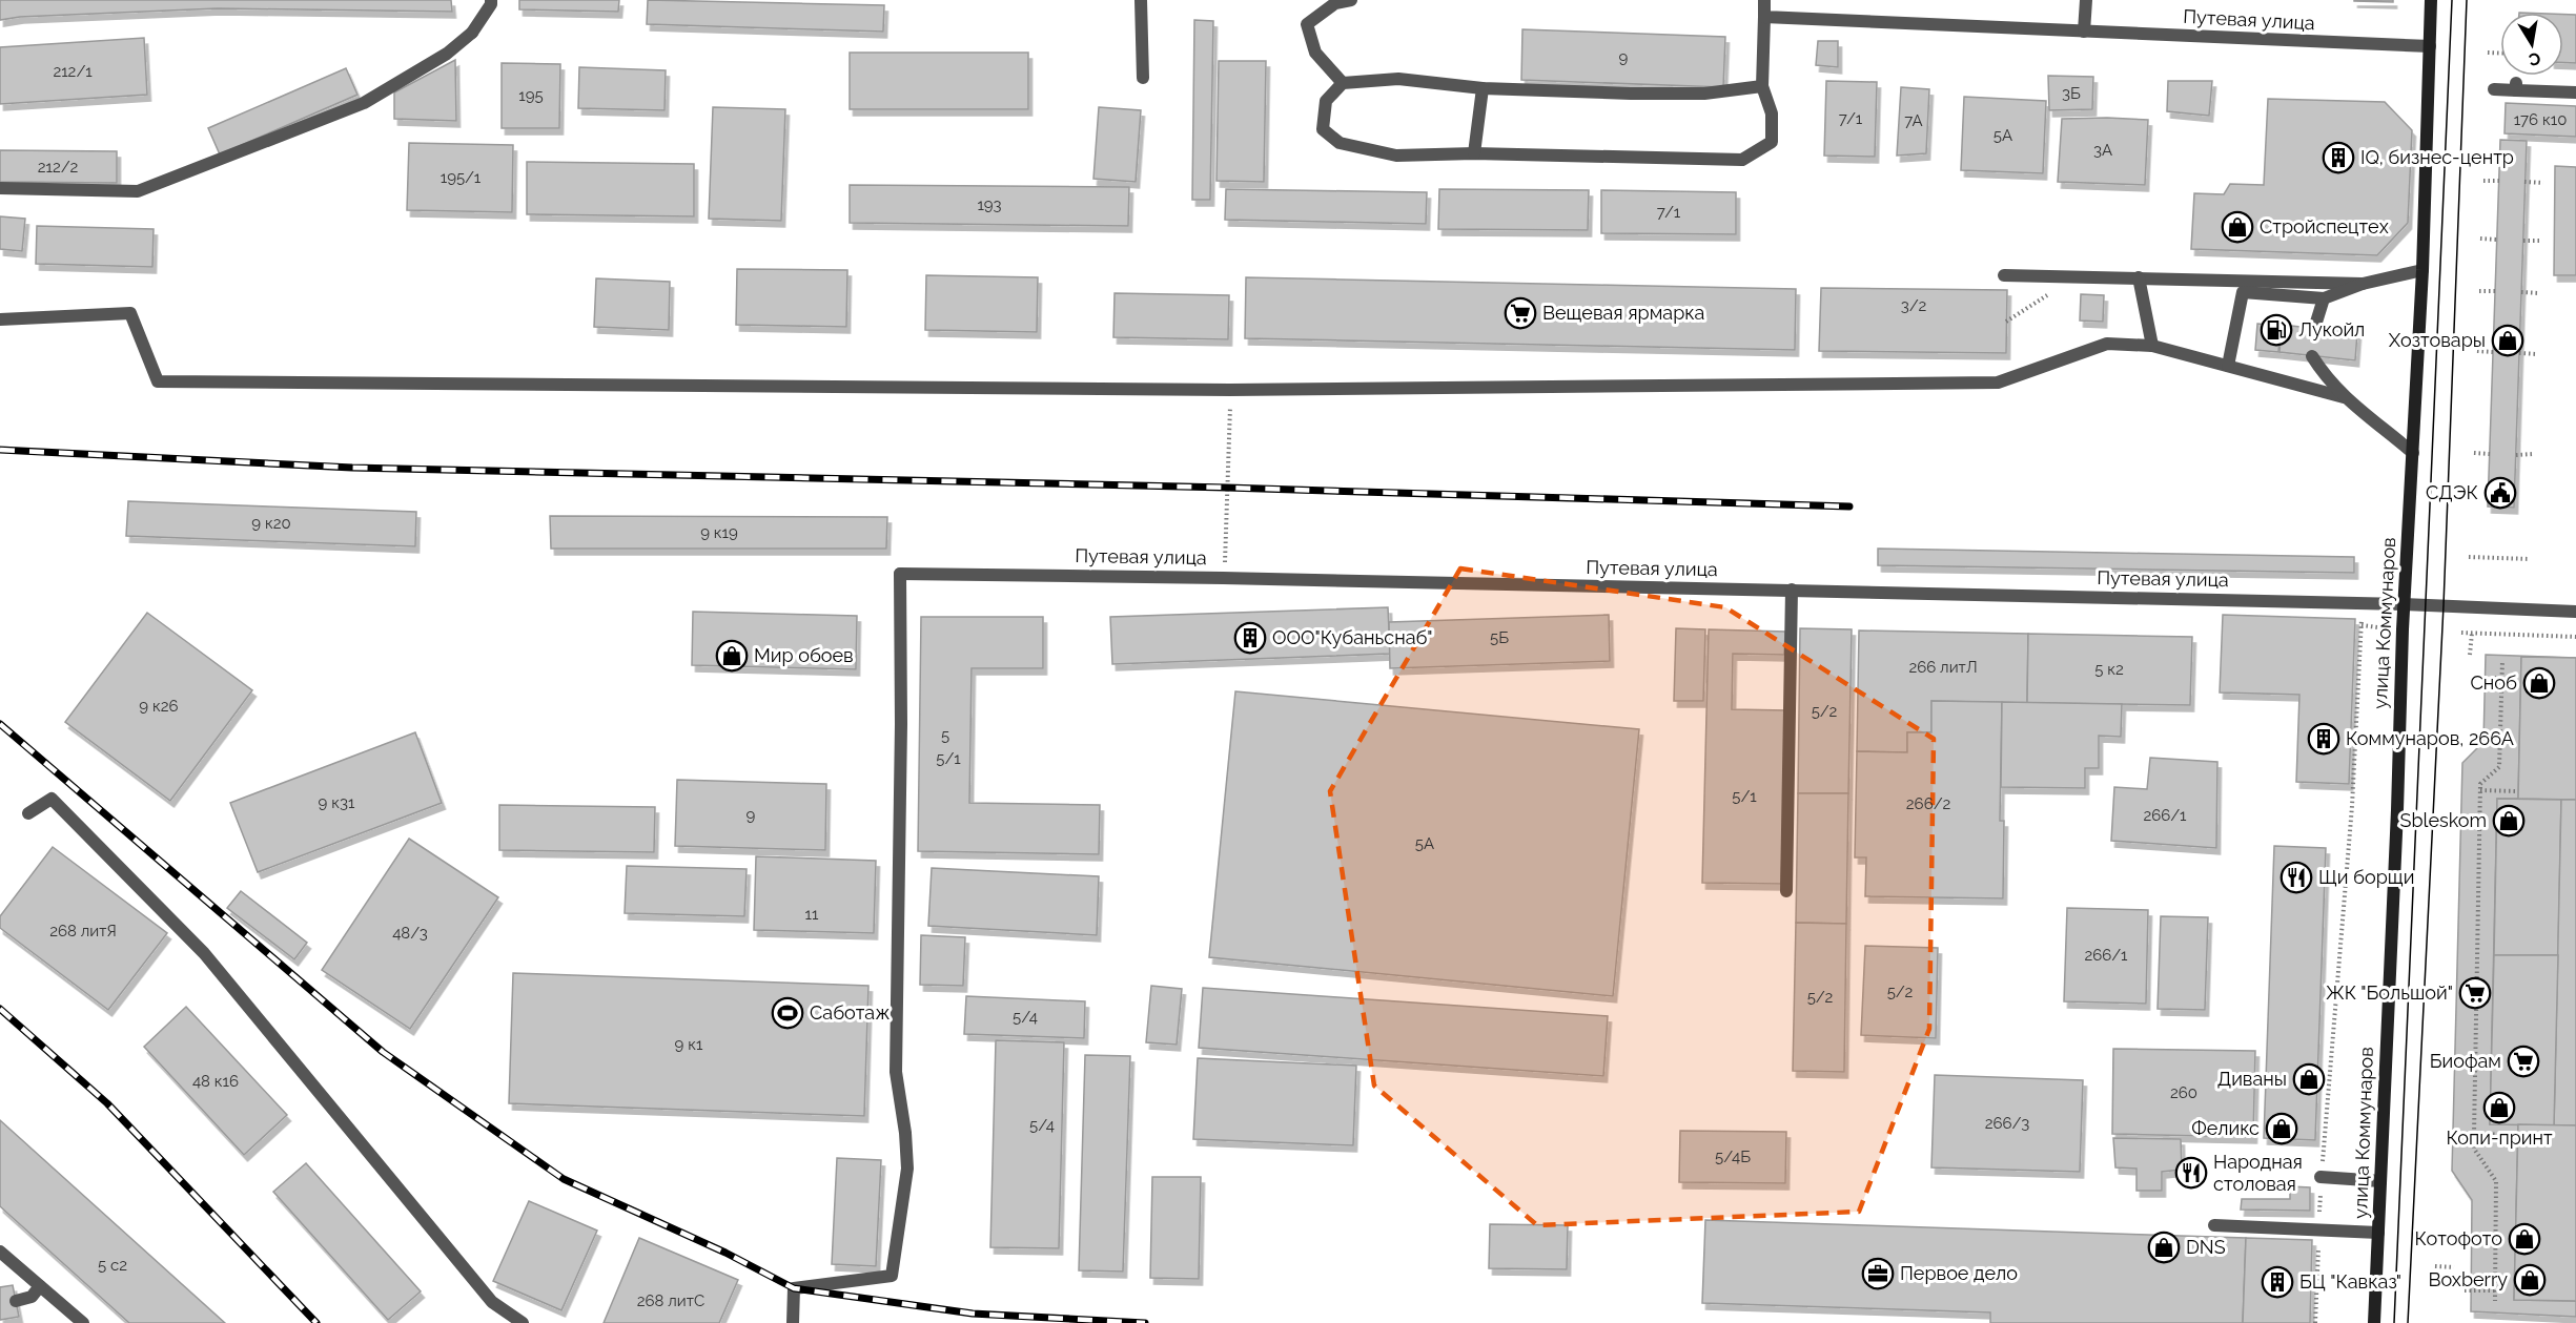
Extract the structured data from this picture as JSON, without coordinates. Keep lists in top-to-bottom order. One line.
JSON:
{"streets":{"main road":["улица Коммунаров"],"street":["Путевая улица"]},"crossings":[["Путевая улица","улица Коммунаров"]],"places":{"building":["IQ, бизнес-центр","ООО\"Кубаньснаб\"","Коммунаров, 266А","БЦ \"Кавказ\""],"shop":["Стройспецтех","Хозтовары","Мир обоев","Сноб","Sbleskom","Диваны","Копи-принт","Феликс","Котофото","DNS","Boxberry"],"supermarket":["Вещевая ярмарка","ЖК \"Большой\"","Биофам"],"fuel station":["Лукойл"],"public building":["СДЭК"],"restaurant":["Щи борщи","Народная столовая"],"sports":["Саботаж"],"office":["Первое дело"]},"house_numbers":["9","212/1","3Б","195","7/1","176 к10","7А","5А","3А","212/2","195/1","193","7/1","3/2","9 к20","9 к19","5Б","266 литЛ","5 к2","9 к26","5/2","5","5/1","5/1","9 к31","266/2","9","266/1","5А","11","268 литЯ","48/3","266/1","5/2","5/2","5/4","9 к1","48 к16","260","266/3","5/4","5/4Б","5 с2","268 литС"],"north":"bottom"}
